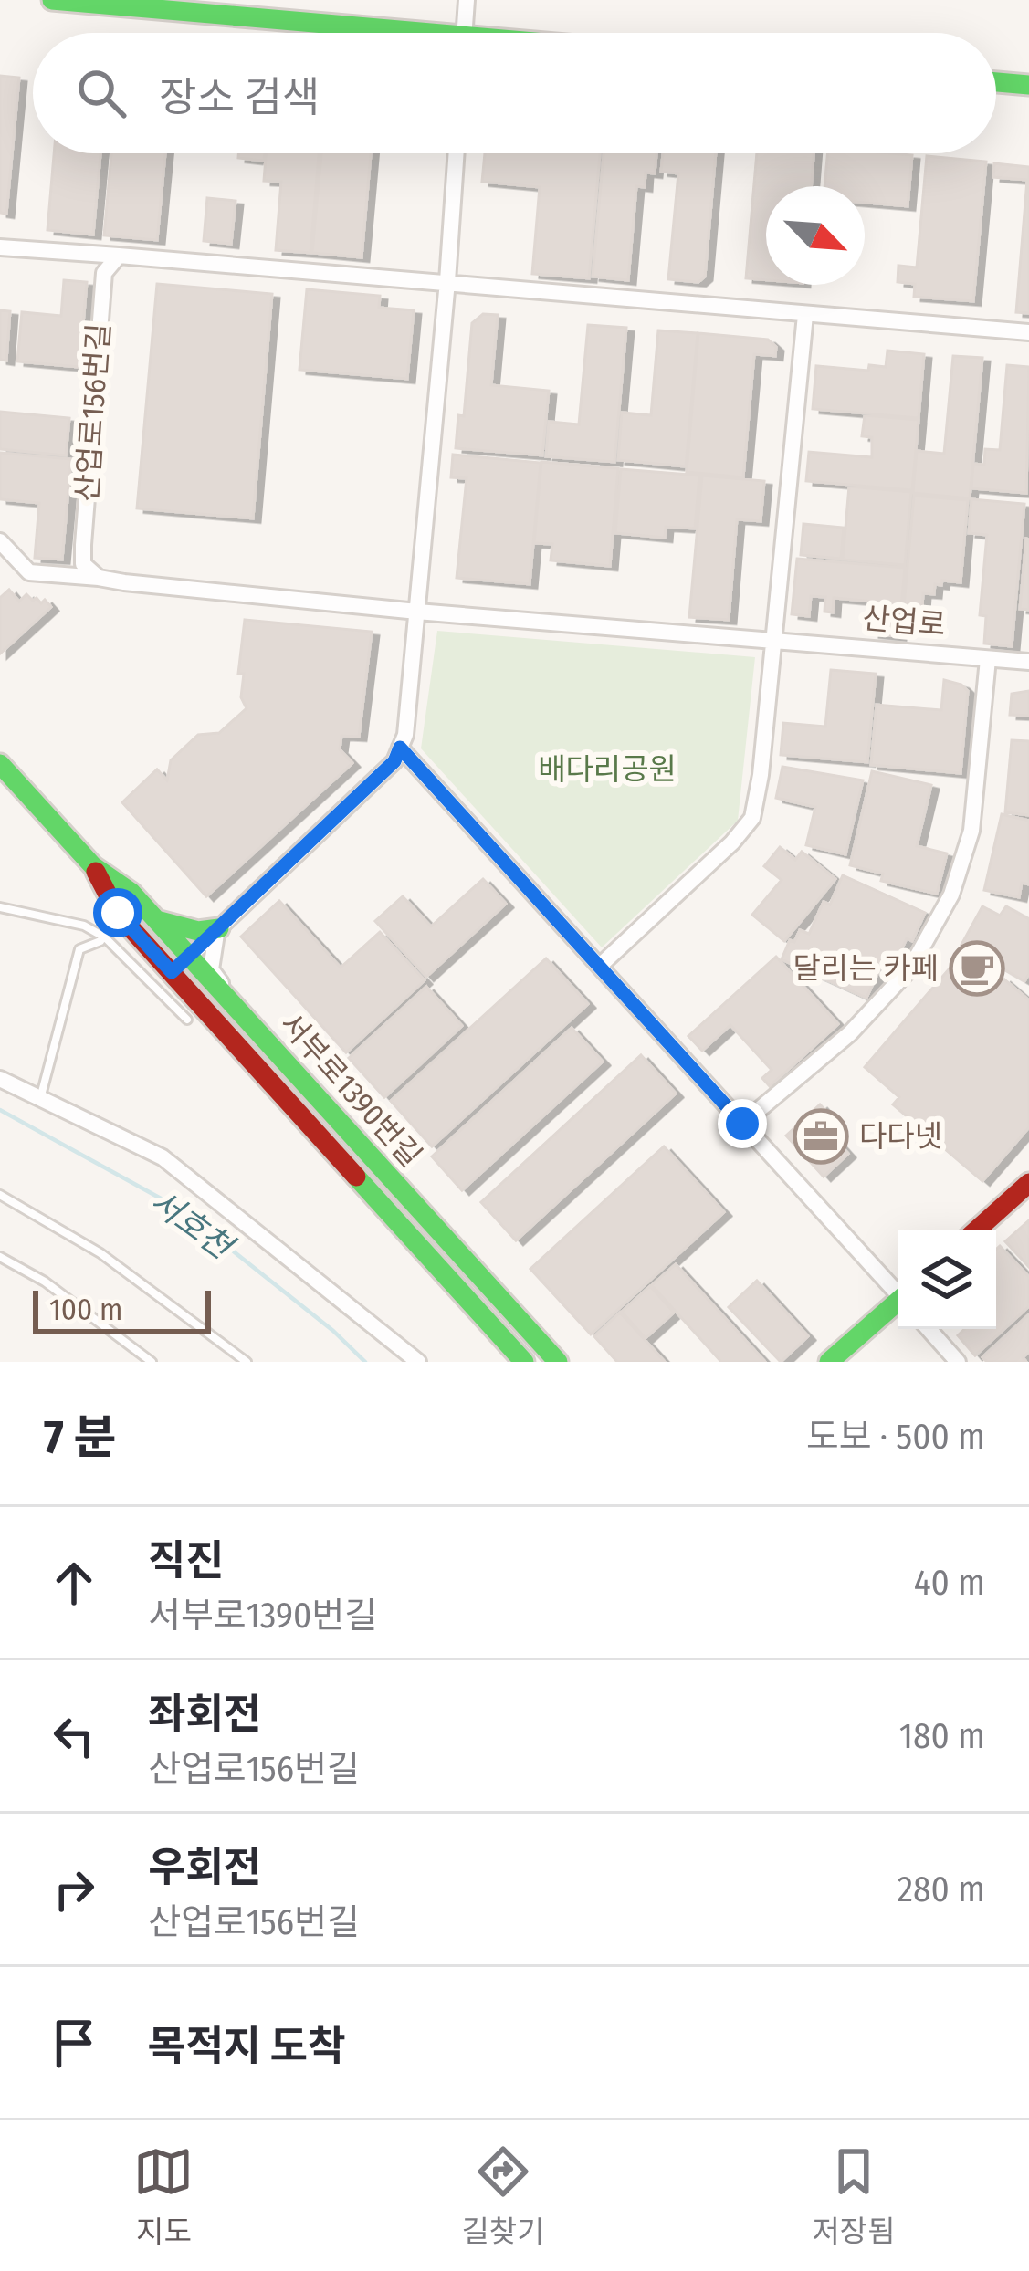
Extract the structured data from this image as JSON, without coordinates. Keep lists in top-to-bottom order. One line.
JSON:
{"streets":{"street":["산업로156번길","산업로","서부로1390번길"]},"water":["서호천"],"parks":["배다리공원"],"places":{"cafe":["달리는 카페"],"office":["다다넷"]},"scale_bar":"100 m","north":"bottom right","page":{"search":"장소 검색","scale":"100 m","heading":["7 분","도보 · 500 m"],"list":[["직진","서부로1390번길","40 m"],["좌회전","산업로156번길","180 m"],["우회전","산업로156번길","280 m"],"목적지 도착"],"nav":["지도","길찾기","저장됨"]}}
